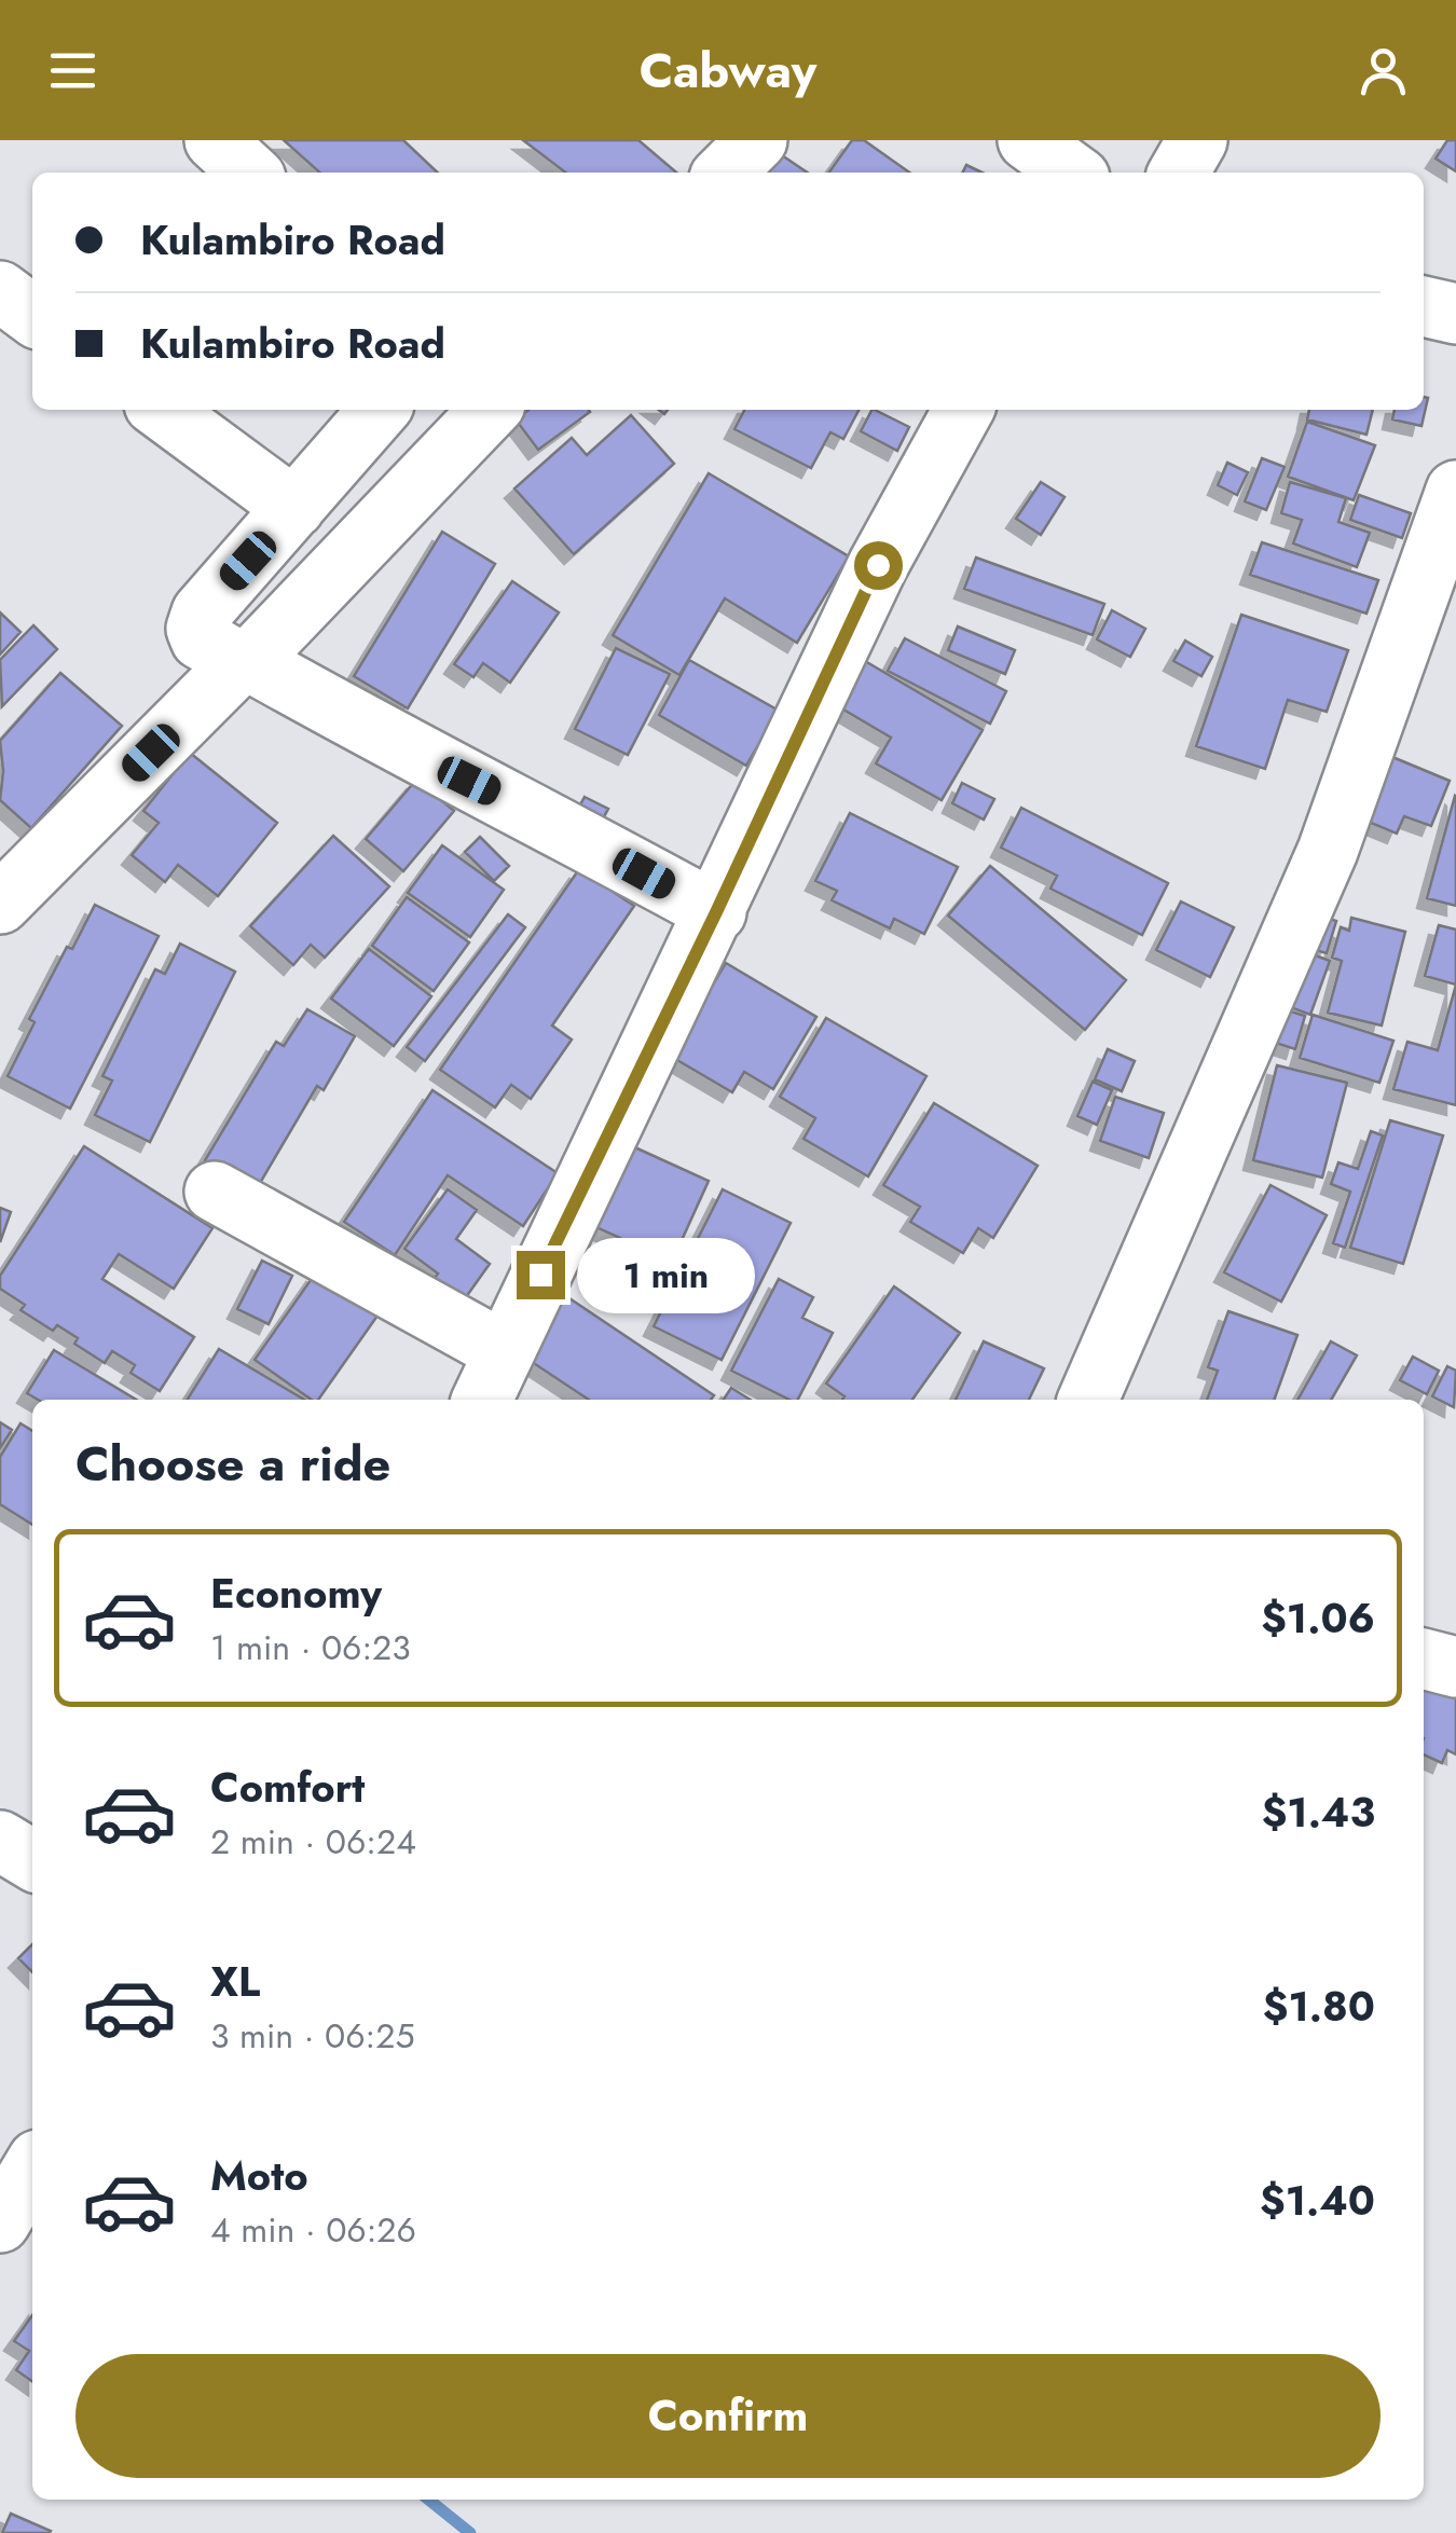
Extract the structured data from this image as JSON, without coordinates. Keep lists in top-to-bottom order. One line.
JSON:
{"page":{"header":"Cabway","banner":["Kulambiro Road","Kulambiro Road"],"bubble":"1 min","heading":"Choose a ride","list":[{"name":"Economy","note":"1 min · 06:23","value":"$1.06"},{"name":"Comfort","note":"2 min · 06:24","value":"$1.43"},{"name":"XL","note":"3 min · 06:25","value":"$1.80"},{"name":"Moto","note":"4 min · 06:26","value":"$1.40"}],"buttons":"Confirm"}}
